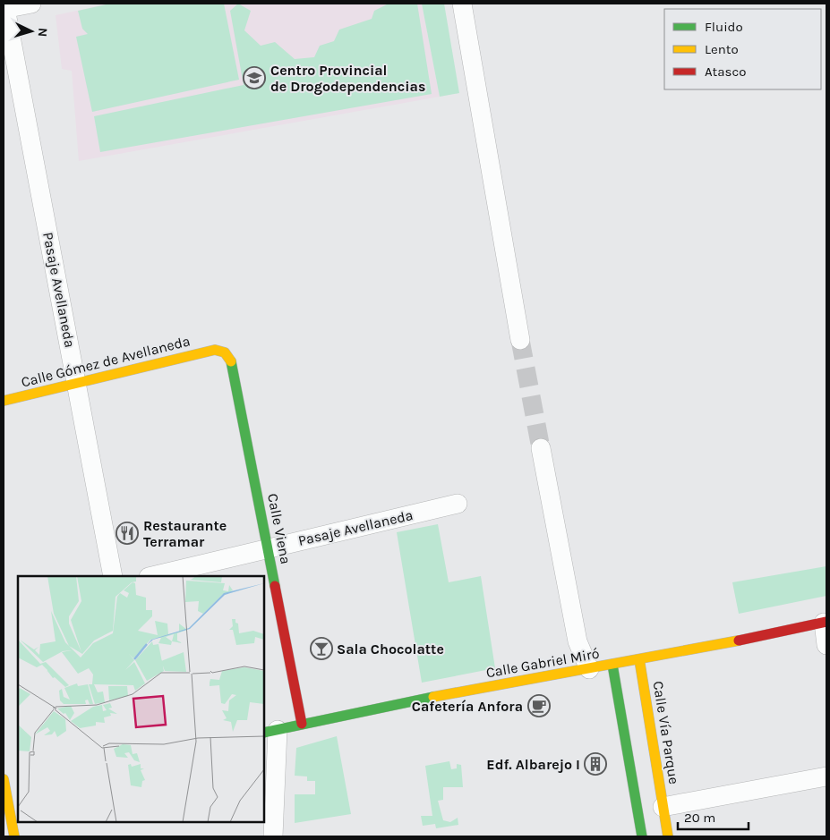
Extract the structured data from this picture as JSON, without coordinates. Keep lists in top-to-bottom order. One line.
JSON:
{"streets":{"street":["Pasaje Avellaneda","Calle Gómez de Avellaneda","Calle Viena","Calle Gabriel Miró","Calle Vía Parque"]},"crossings":[["Pasaje Avellaneda","Calle Gómez de Avellaneda"],["Pasaje Avellaneda","Calle Viena"],["Calle Gómez de Avellaneda","Calle Viena"],["Calle Viena","Calle Gabriel Miró"],["Calle Gabriel Miró","Calle Vía Parque"]],"places":{"school or university":["Centro Provincial de Drogodependencias"],"restaurant":["Restaurante Terramar"],"bar":["Sala Chocolatte"],"cafe":["Cafetería Anfora"],"building":["Edf. Albarejo I"]},"legend":["Fluido","Lento","Atasco"],"scale_bar":"20 m","north":"right"}
